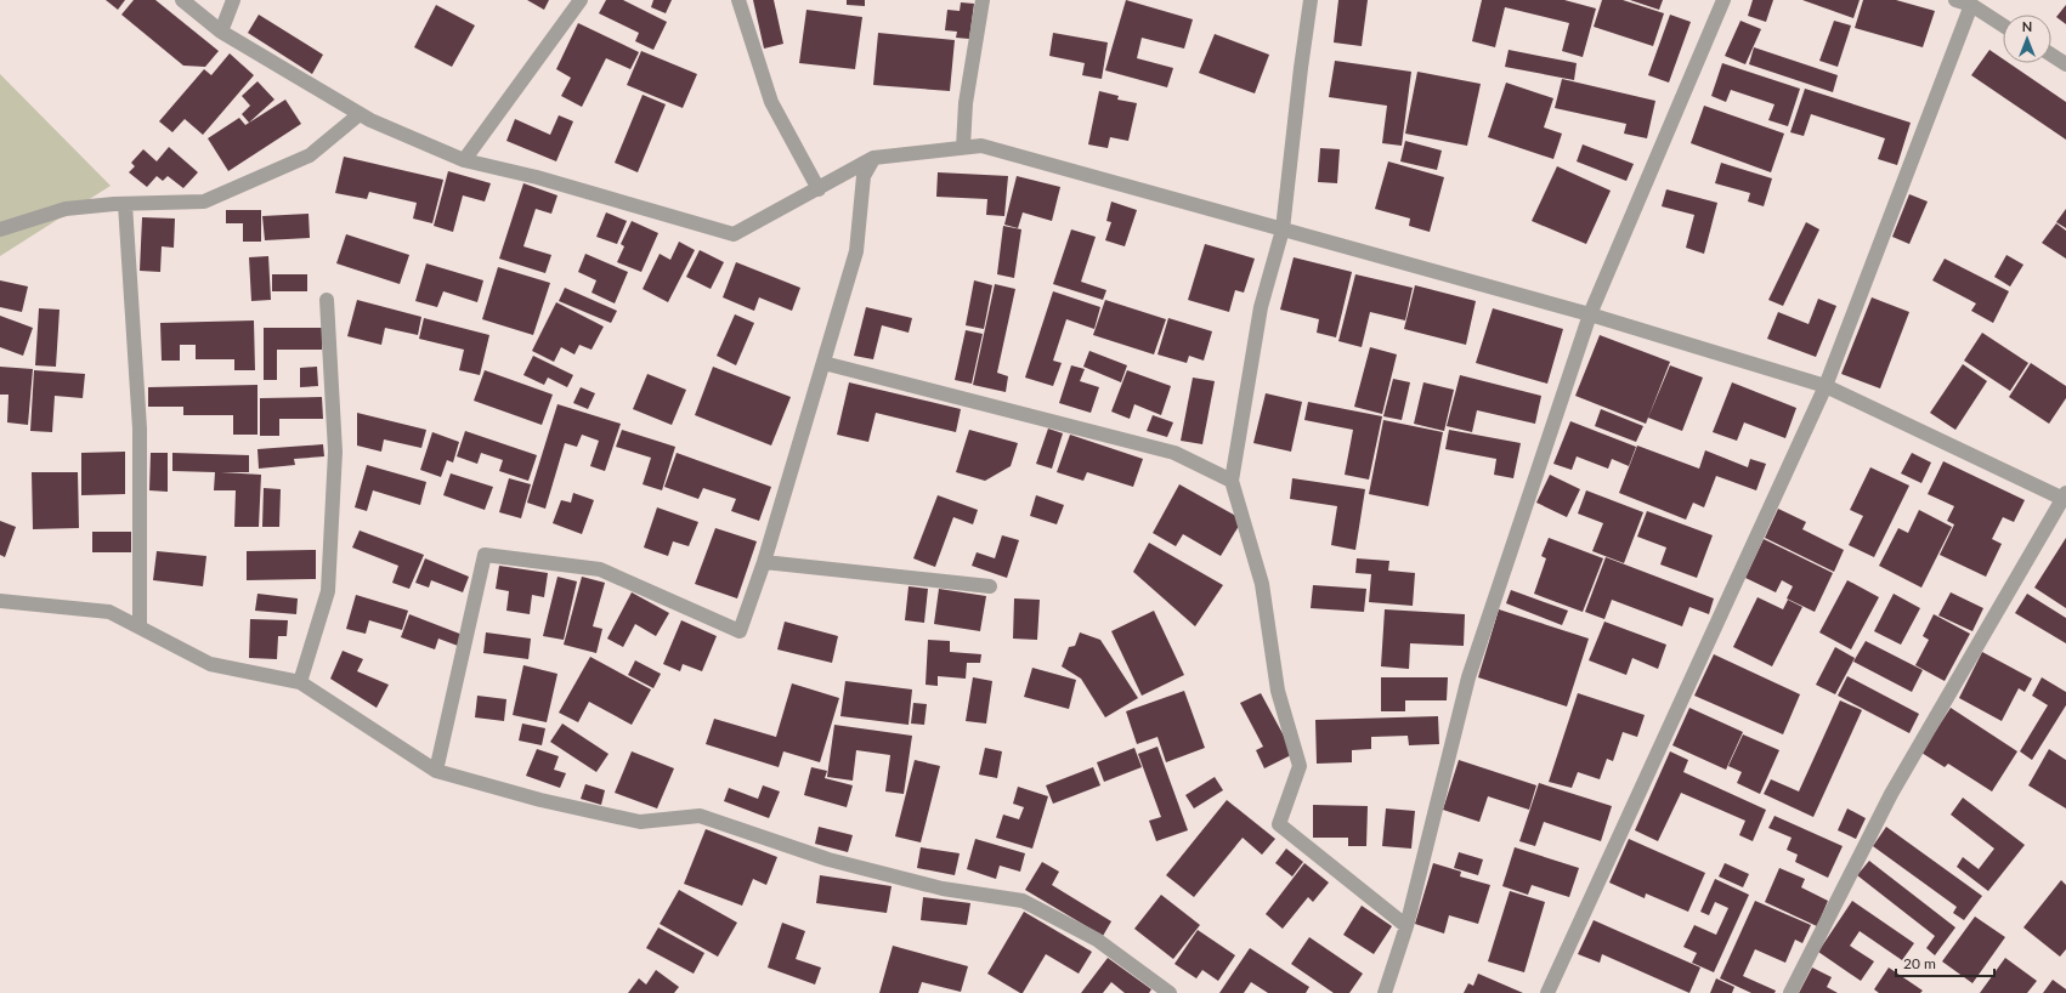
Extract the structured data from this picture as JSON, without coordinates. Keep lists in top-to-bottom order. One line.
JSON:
{"scale_bar":"20 m","north":"top"}
